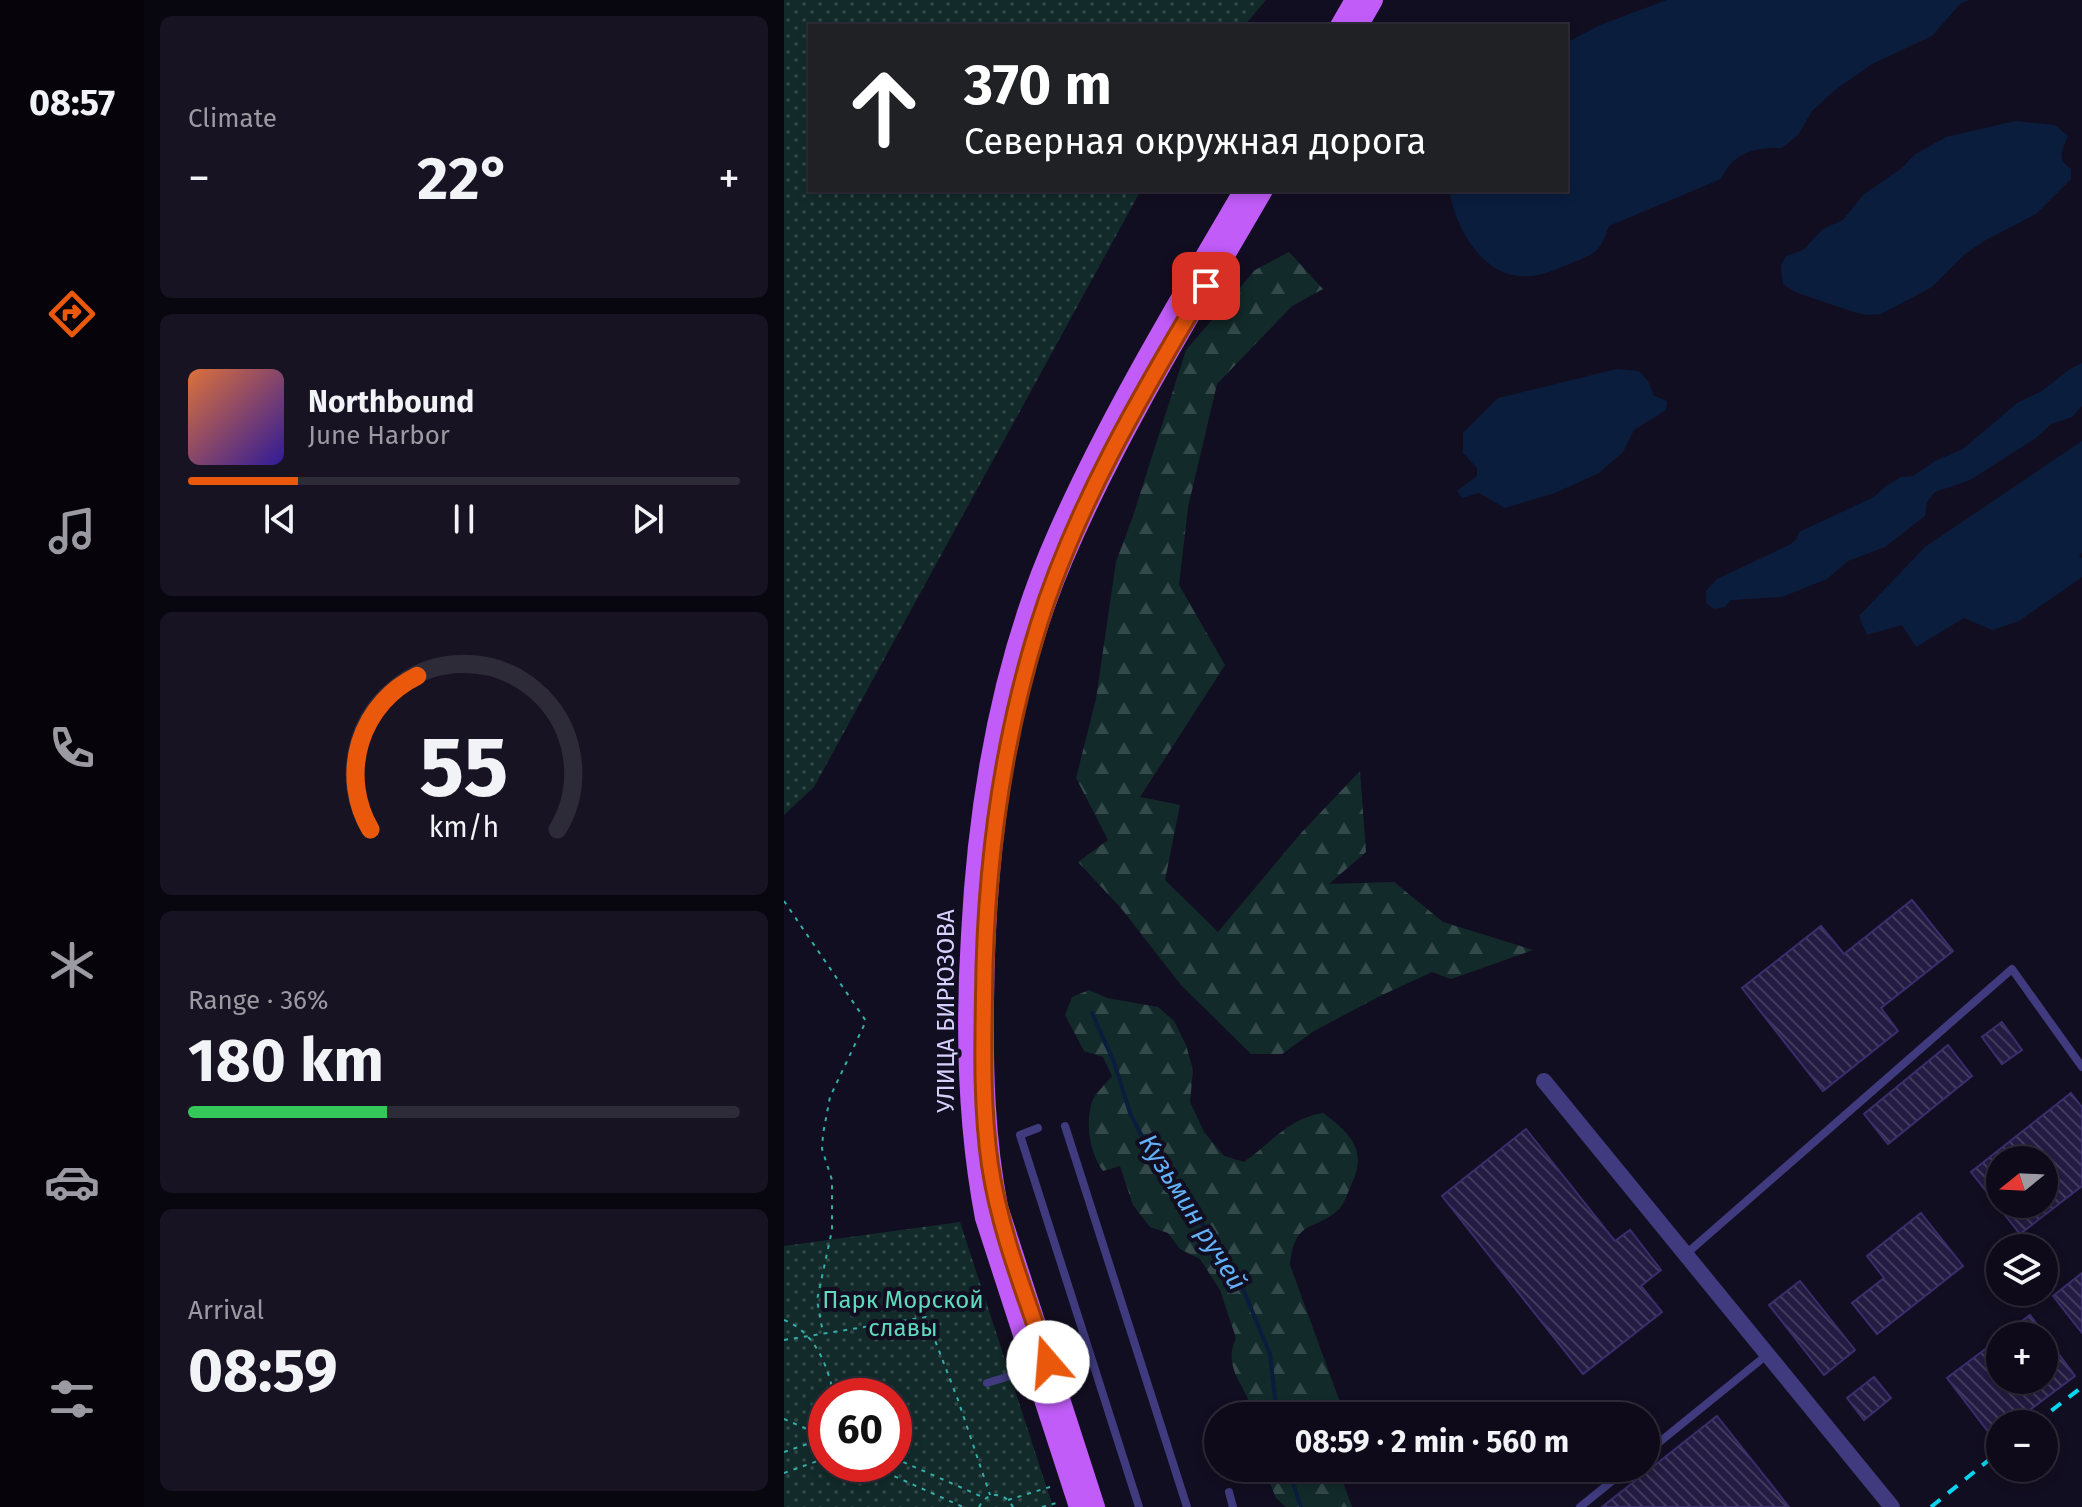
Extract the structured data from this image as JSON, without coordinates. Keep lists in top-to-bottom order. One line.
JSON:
{"streets":{"main road":["УЛИЦА БИРЮЗОВА"]},"water":["Кузьмин ручей"],"parks":["Парк Морской славы"],"north":"left","page":{"tabs":"08:57","tile":["Climate",["Range · 36%","180 km"],["Arrival","08:59"]],"turn":["370 m","Северная окружная дорога"],"heat":["−","22°","+"],"song":["Northbound","June Harbor"],"map_buttons":["+","−"],"limit":"60","trip":"08:59 · 2 min · 560 m","gauge":["55","km/h"]}}
